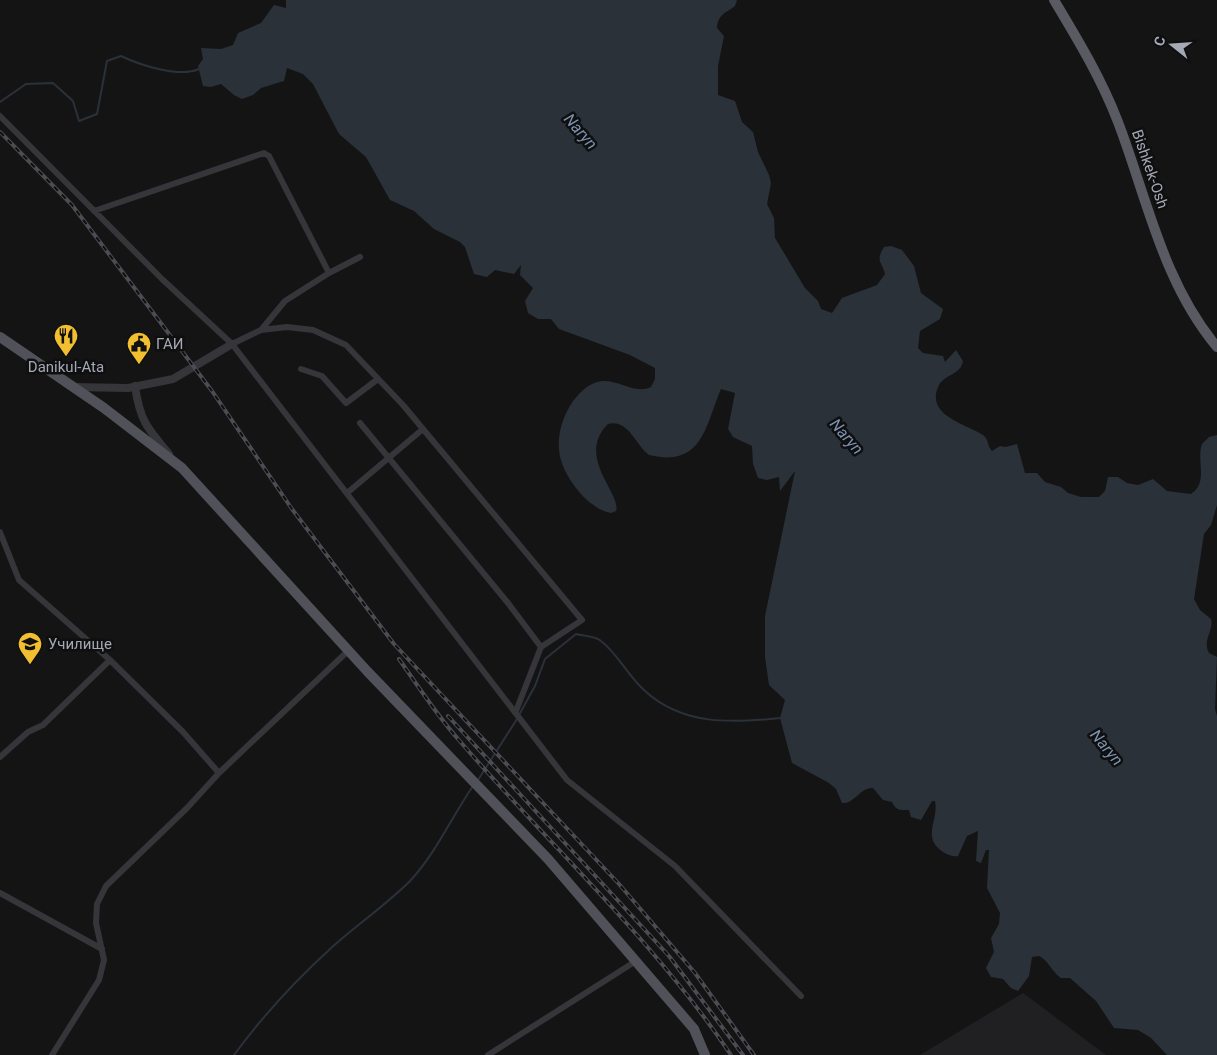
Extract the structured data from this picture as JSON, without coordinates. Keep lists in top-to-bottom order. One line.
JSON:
{"streets":{"highway":["Bishkek-Osh"]},"water":["Naryn"],"places":{"restaurant":["Danikul-Ata"],"public building":["ГАИ"],"school or university":["Училище"]},"north":"left"}
